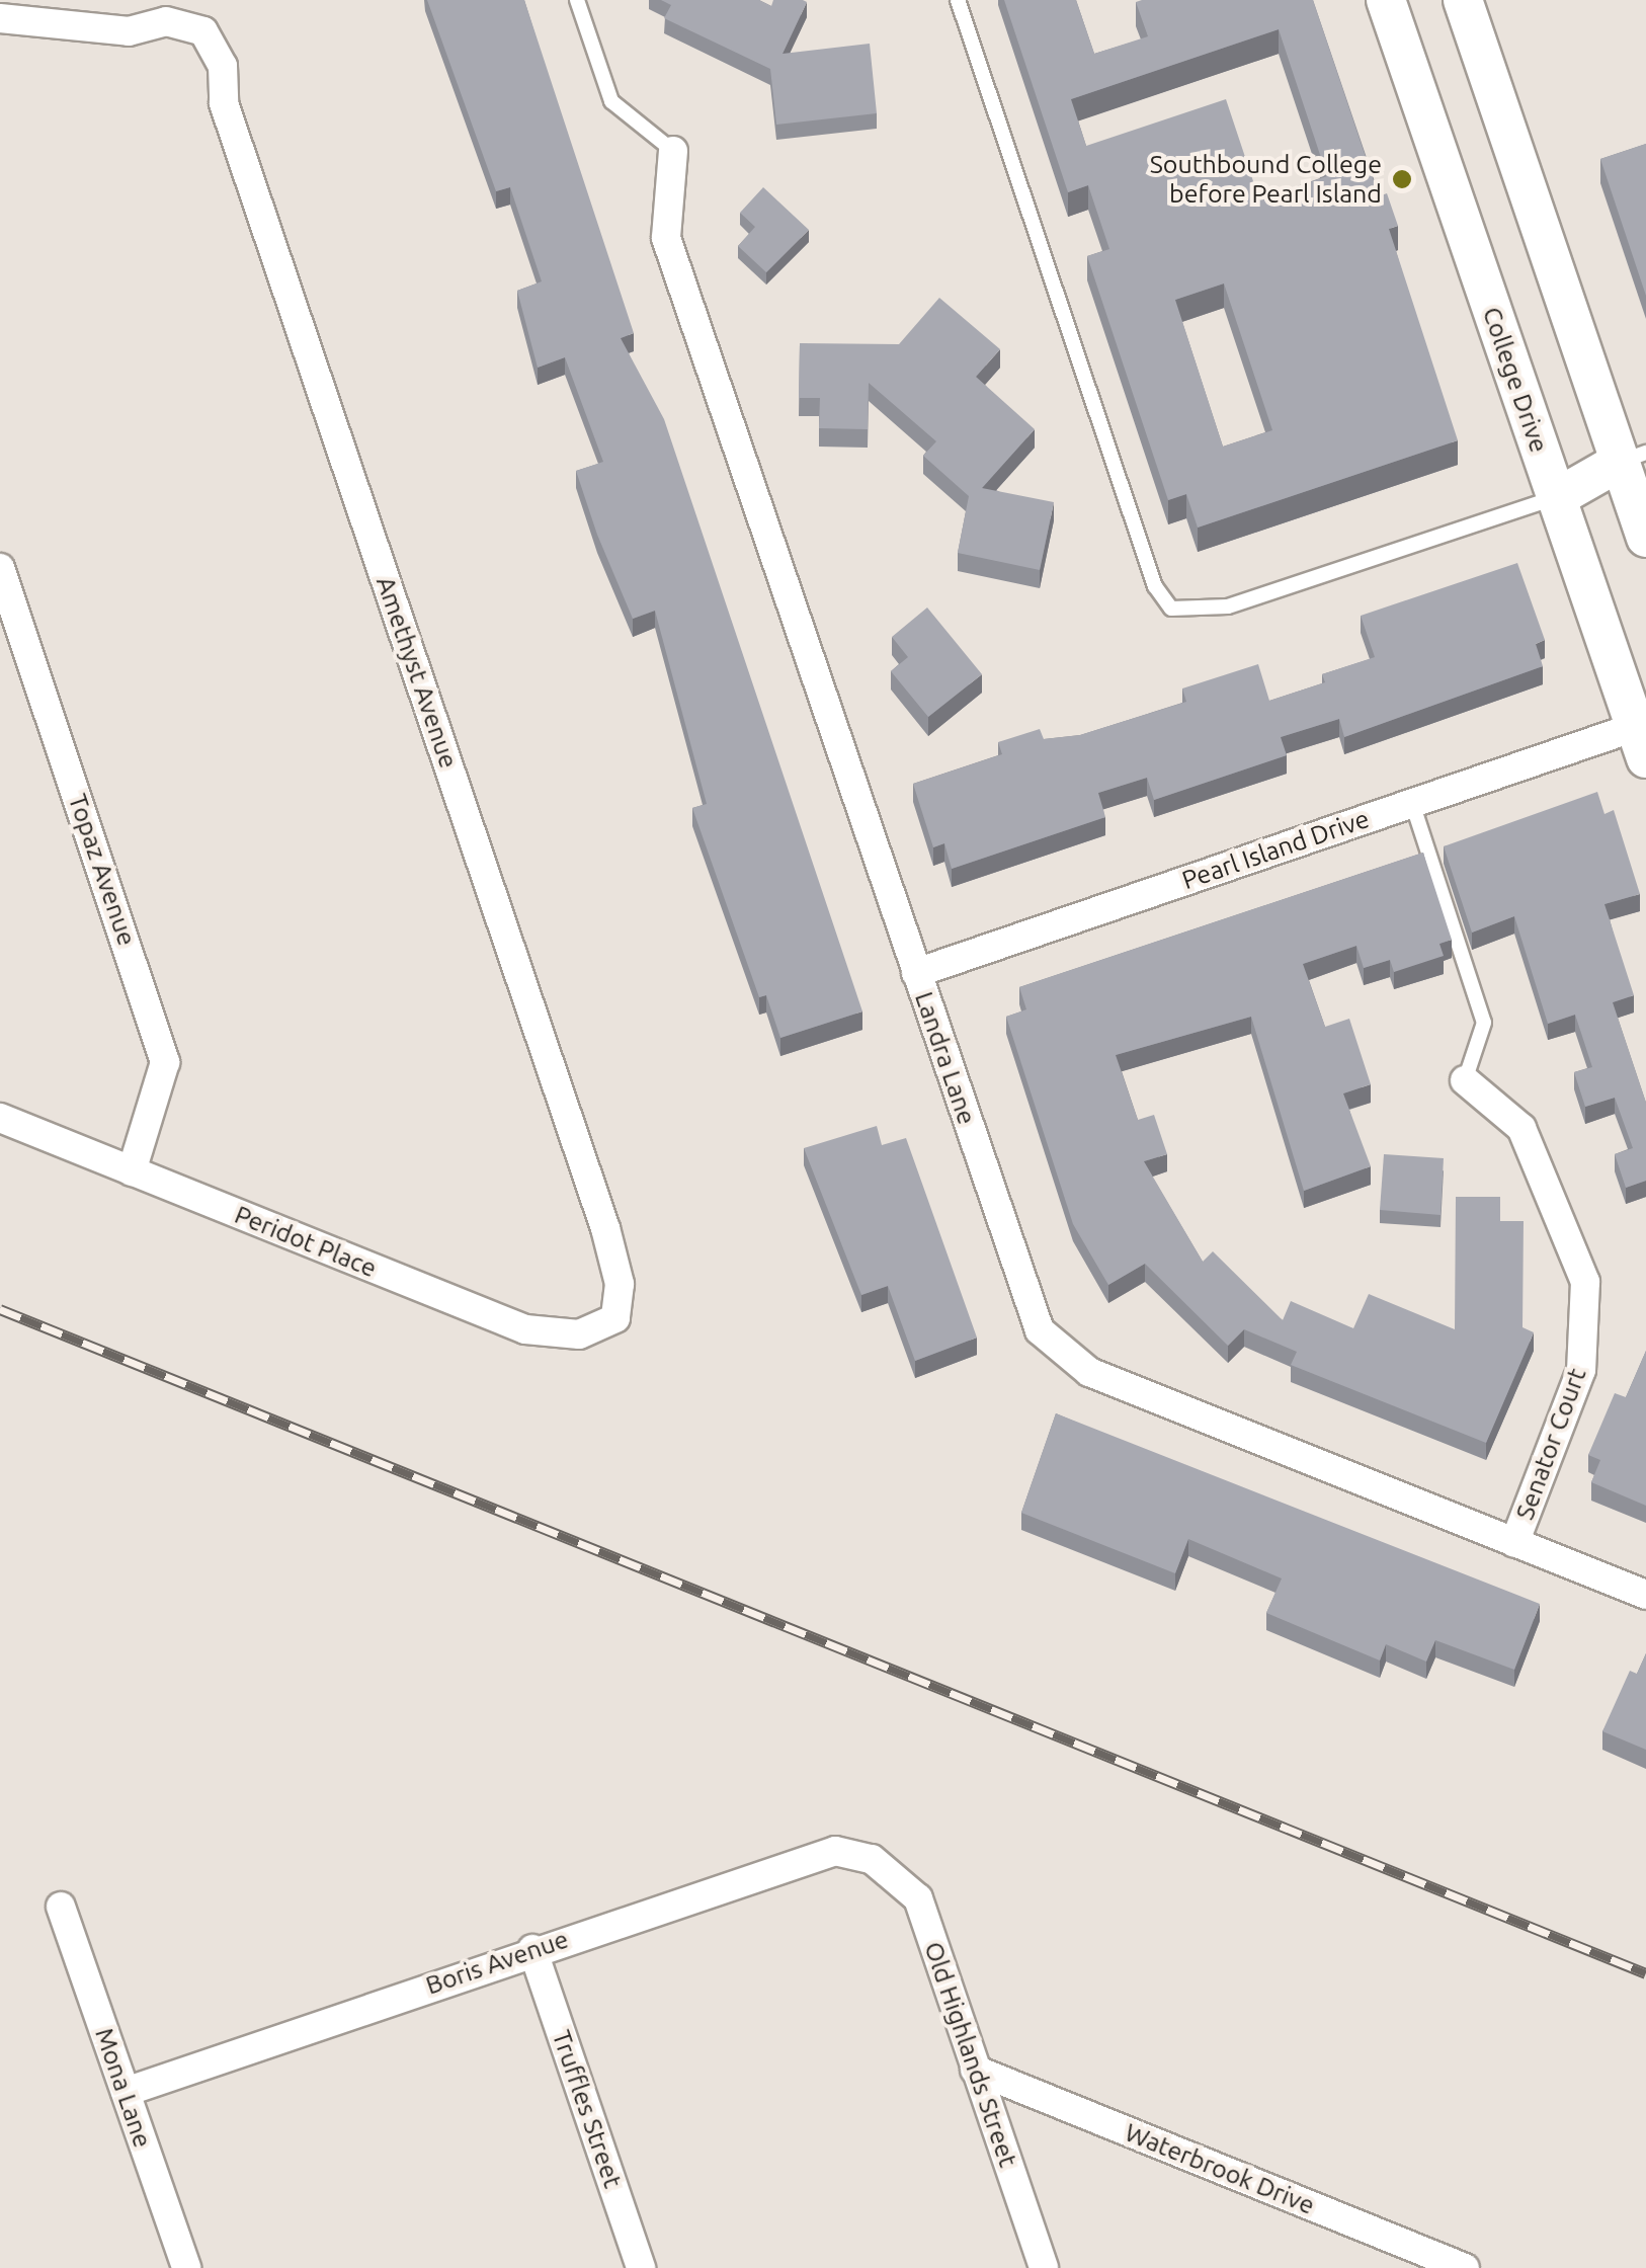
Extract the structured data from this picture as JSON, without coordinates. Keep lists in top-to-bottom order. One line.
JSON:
{"streets":{"main road":["College Drive"],"street":["Amethyst Avenue","Pearl Island Drive","Topaz Avenue","Landra Lane","Peridot Place","Senator Court","Boris Avenue","Old Highlands Street","Mona Lane","Truffles Street","Waterbrook Drive"]},"crossings":[["College Drive","Pearl Island Drive"],["Amethyst Avenue","Peridot Place"],["Pearl Island Drive","Landra Lane"],["Topaz Avenue","Peridot Place"],["Landra Lane","Senator Court"],["Boris Avenue","Old Highlands Street"],["Boris Avenue","Mona Lane"],["Boris Avenue","Truffles Street"],["Old Highlands Street","Waterbrook Drive"]],"places":["Southbound College before Pearl Island"]}
